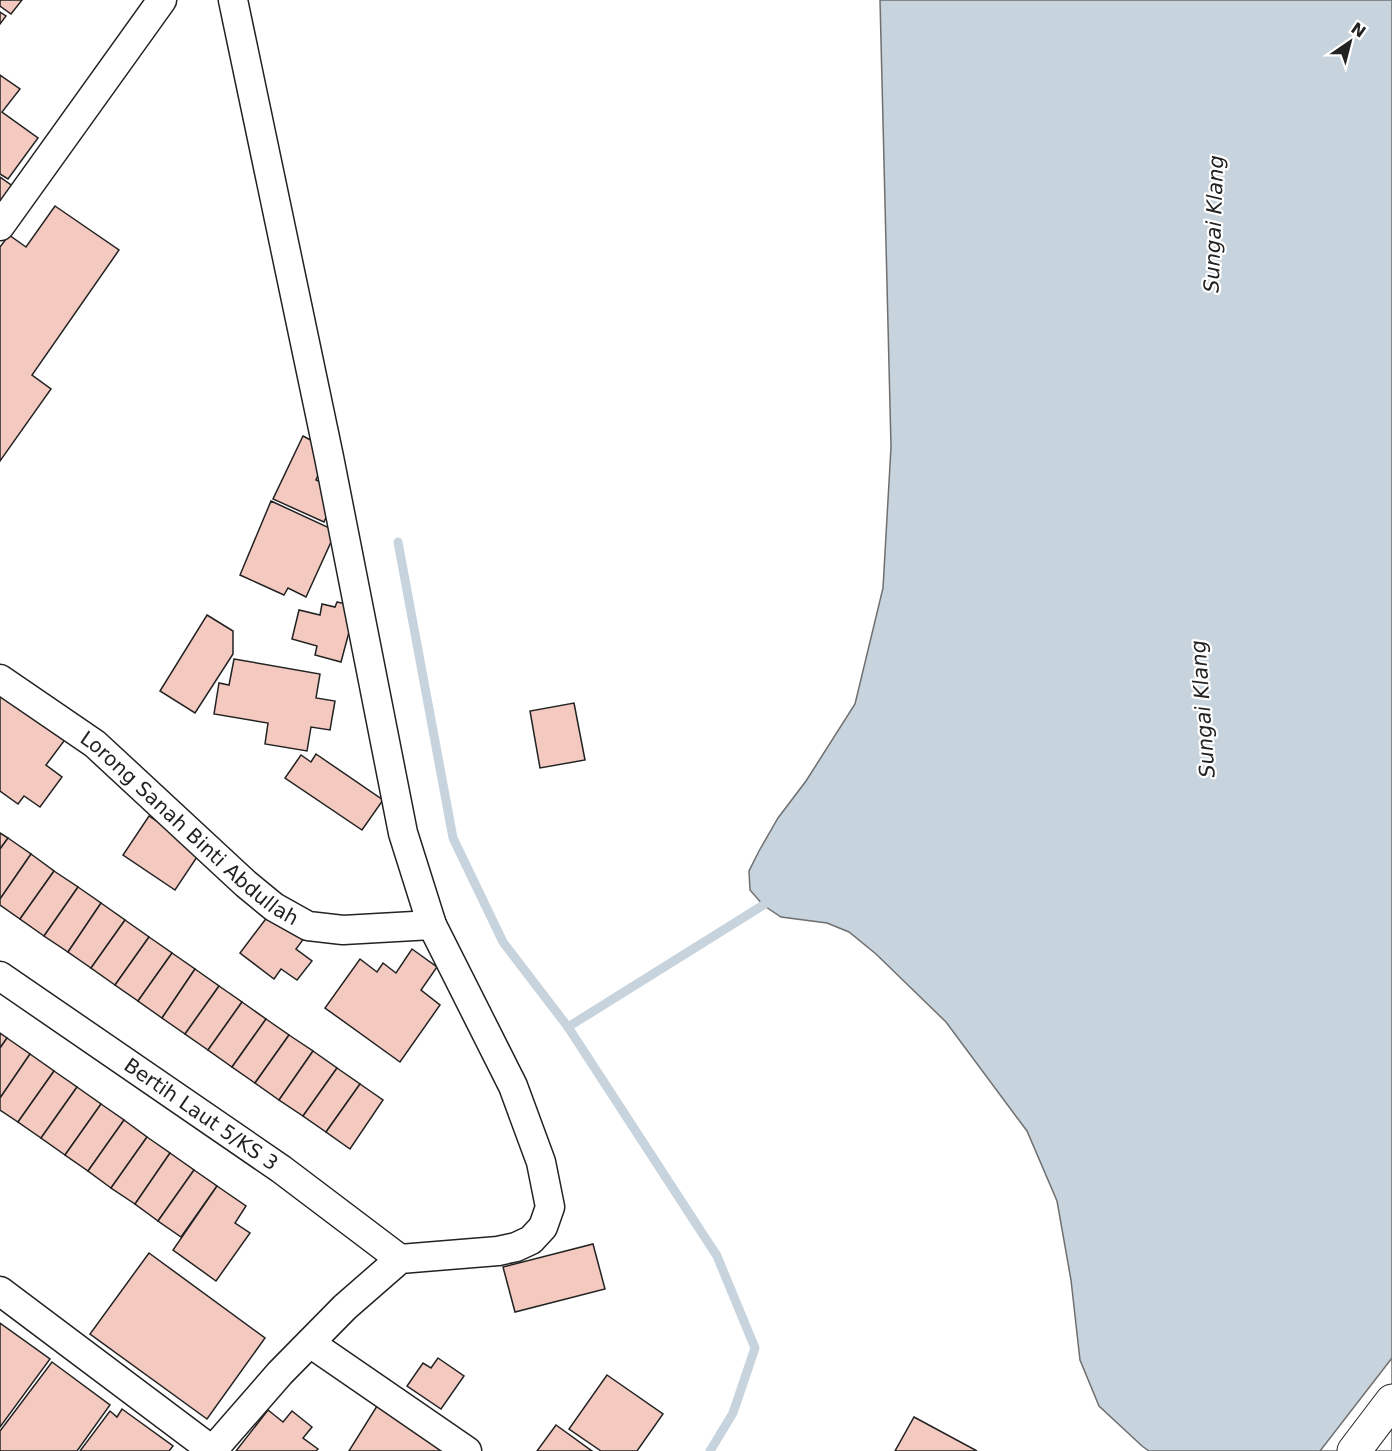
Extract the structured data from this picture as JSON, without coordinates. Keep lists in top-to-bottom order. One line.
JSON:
{"streets":{"street":["Lorong Sanah Binti Abdullah","Bertih Laut 5/KS 3"]},"water":["Sungai Klang"],"north":"top right"}
